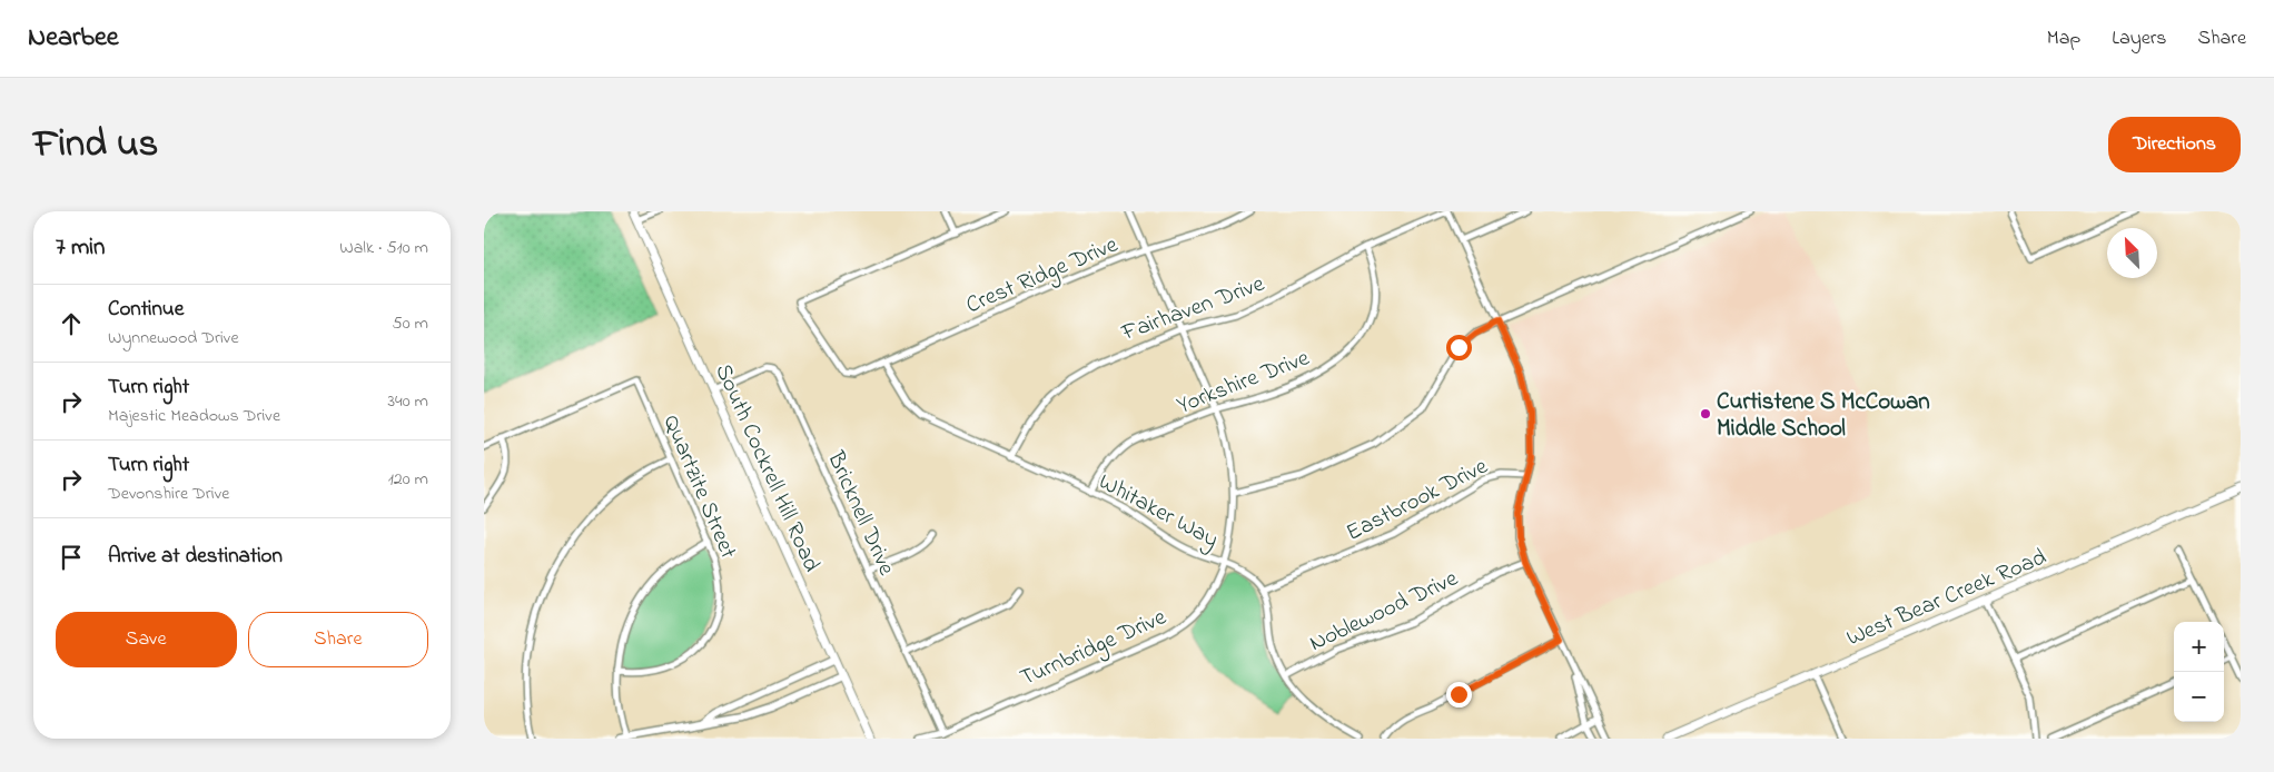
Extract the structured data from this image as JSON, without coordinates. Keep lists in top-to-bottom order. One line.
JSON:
{"streets":{"main road":["South Cockrell Hill Road","West Bear Creek Road"],"street":["Crest Ridge Drive","Fairhaven Drive","Yorkshire Drive","Quartzite Street","Eastbrook Drive","Whitaker Way","Bricknell Drive","Noblewood Drive","Turnbridge Drive"]},"crossings":[["Crest Ridge Drive","Whitaker Way"],["Crest Ridge Drive","Turnbridge Drive"],["Fairhaven Drive","Yorkshire Drive"],["Fairhaven Drive","Whitaker Way"],["Fairhaven Drive","Turnbridge Drive"],["Yorkshire Drive","Whitaker Way"],["Yorkshire Drive","Turnbridge Drive"],["South Cockrell Hill Road","Bricknell Drive"],["Eastbrook Drive","Whitaker Way"],["Whitaker Way","Turnbridge Drive"],["Bricknell Drive","Turnbridge Drive"]],"places":["Curtistene S McCowan Middle School"],"north":"top left","page":{"header":"Nearbee","nav":["Map","Layers","Share"],"title":"Find us","buttons":["Directions",["Save","Share"]],"heading":["7 min","Walk · 510 m"],"list":[["Continue","Wynnewood Drive","50 m"],["Turn right","Majestic Meadows Drive","340 m"],["Turn right","Devonshire Drive","120 m"],"Arrive at destination"],"map_buttons":["+","−"]}}
